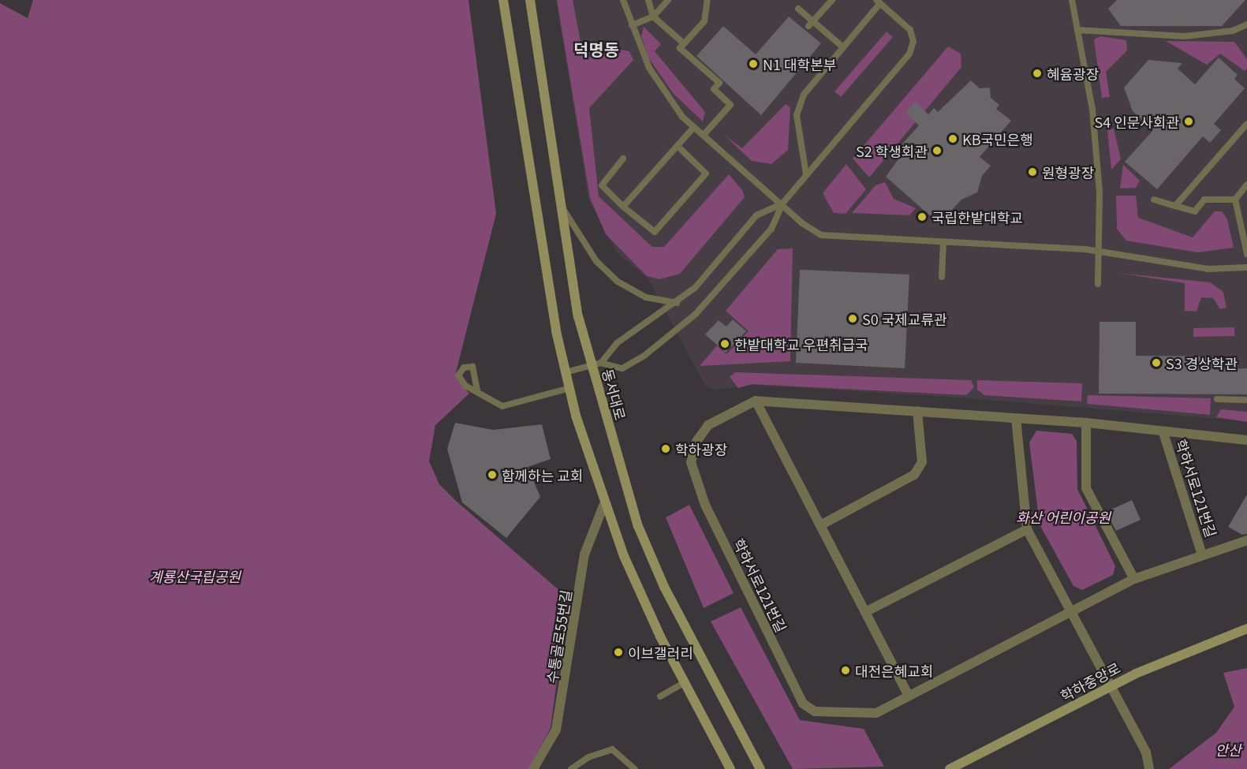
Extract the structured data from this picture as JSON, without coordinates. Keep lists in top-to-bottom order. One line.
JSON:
{"streets":{"street":["동서대로","학하서로121번길","수통골로55번길","학하중앙로"]},"districts":["덕명동"],"parks":["화산 어린이공원","계룡산국립공원","안산"],"places":["N1 대학본부","혜윰광장","S4 인문사회관","KB국민은행","S2 학생회관","원형광장","국립한밭대학교","S0 국제교류관","한밭대학교 우편취급국","S3 경상학관","학하광장","함께하는 교회","이브갤러리","대전은혜교회"]}
